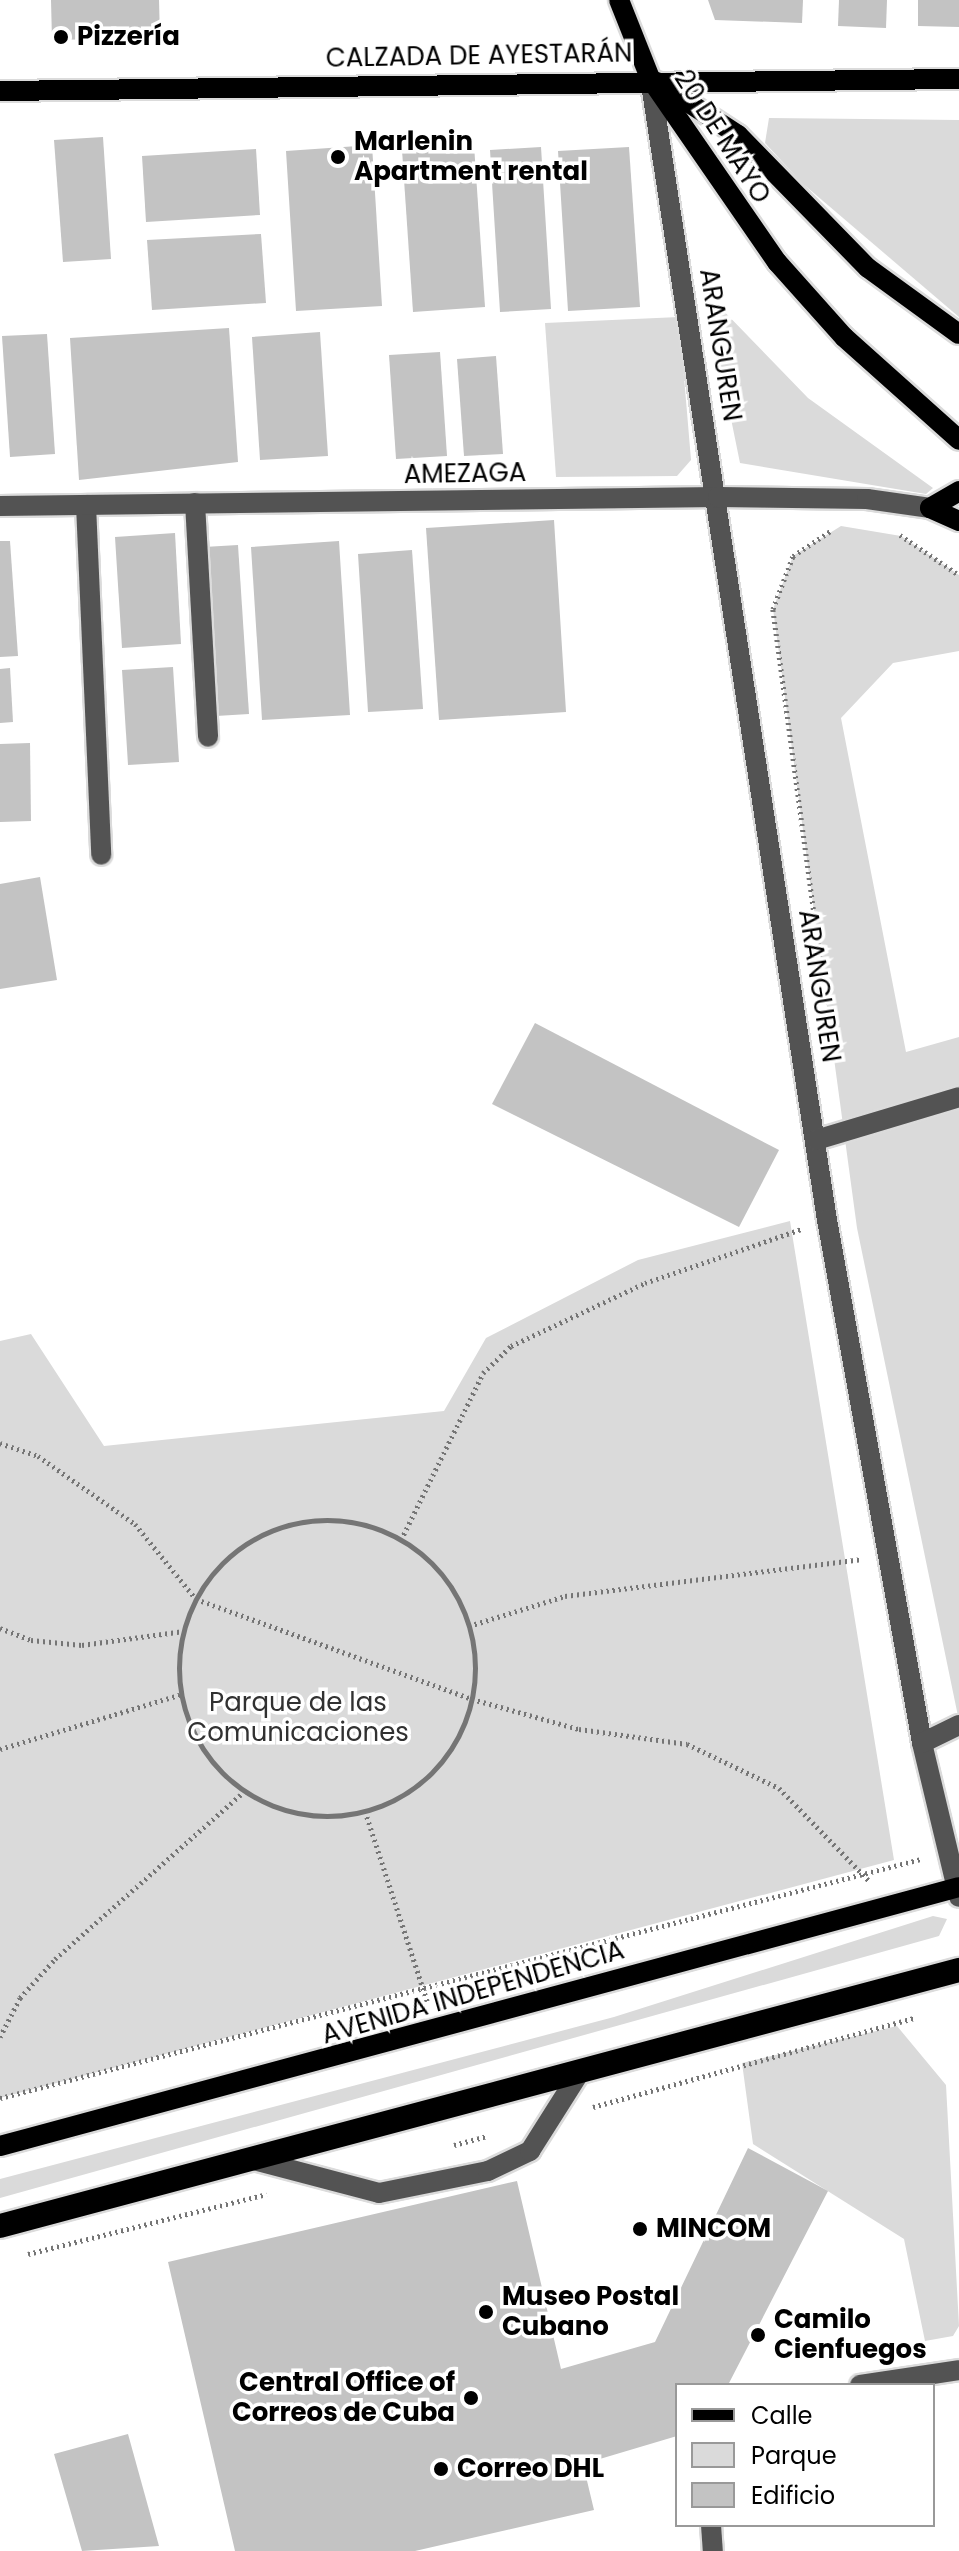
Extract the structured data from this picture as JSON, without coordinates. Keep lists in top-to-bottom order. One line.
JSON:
{"streets":{"main road":["CALZADA DE AYESTARÁN","20 DE MAYO","AVENIDA INDEPENDENCIA"],"street":["ARANGUREN","AMEZAGA"]},"crossings":[["CALZADA DE AYESTARÁN","20 DE MAYO"],["CALZADA DE AYESTARÁN","ARANGUREN"],["20 DE MAYO","ARANGUREN"],["ARANGUREN","AMEZAGA"],["ARANGUREN","AVENIDA INDEPENDENCIA"]],"parks":["Parque de las Comunicaciones"],"places":["Pizzería","Marlenin Apartment rental","MINCOM","Museo Postal Cubano","Camilo Cienfuegos","Central Office of Correos de Cuba","Correo DHL"],"legend":["Calle","Parque","Edificio"]}
